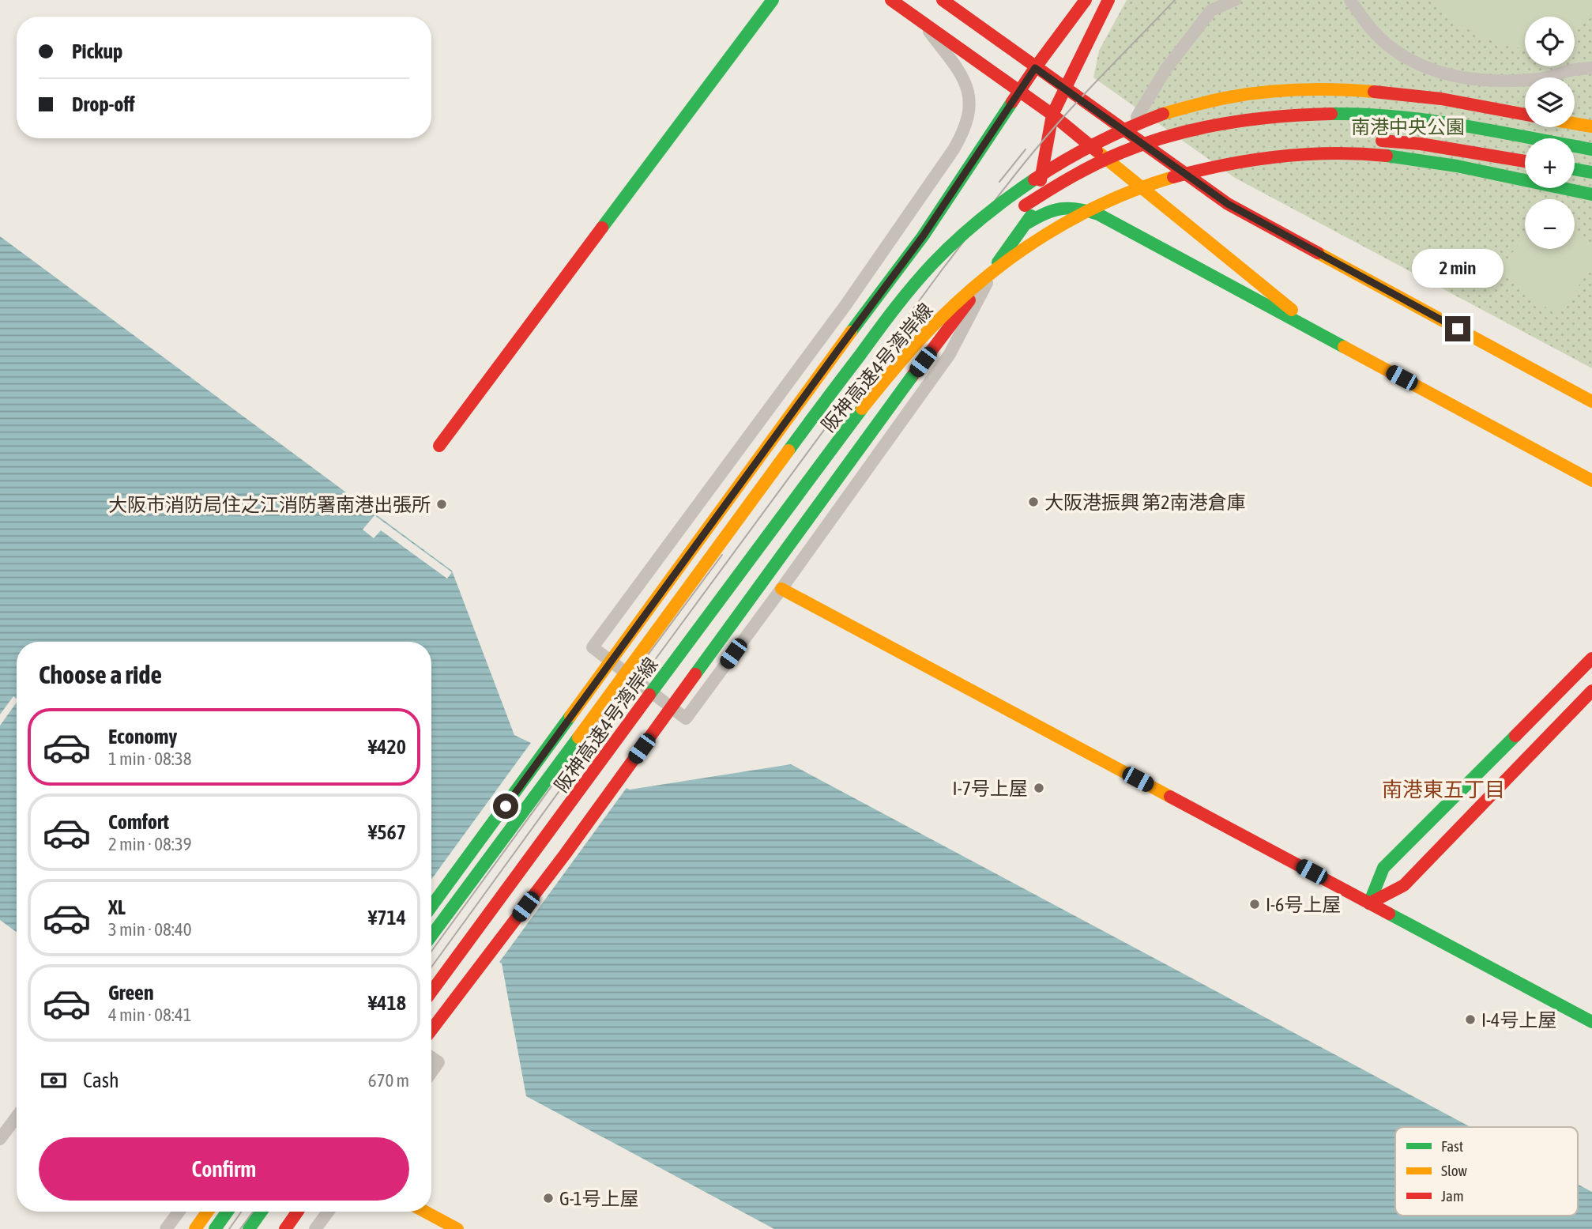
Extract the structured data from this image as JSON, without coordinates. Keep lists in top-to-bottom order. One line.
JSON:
{"streets":{"main road":["阪神高速4号湾岸線"]},"districts":["南港東五丁目"],"parks":["南港中央公園"],"places":["大阪港振興 第2南港倉庫","大阪市消防局住之江消防署南港出張所","I-7号上屋","I-6号上屋","I-4号上屋","G-1号上屋"],"legend":["Fast","Slow","Jam"],"page":{"map_buttons":["+","−"],"banner":["Pickup","Drop-off"],"bubble":"2 min","heading":"Choose a ride","list":[{"name":"Economy","note":"1 min · 08:38","value":"¥420"},{"name":"Comfort","note":"2 min · 08:39","value":"¥567"},{"name":"XL","note":"3 min · 08:40","value":"¥714"},{"name":"Green","note":"4 min · 08:41","value":"¥418"}],"pay":["Cash","670 m"],"buttons":"Confirm"}}
